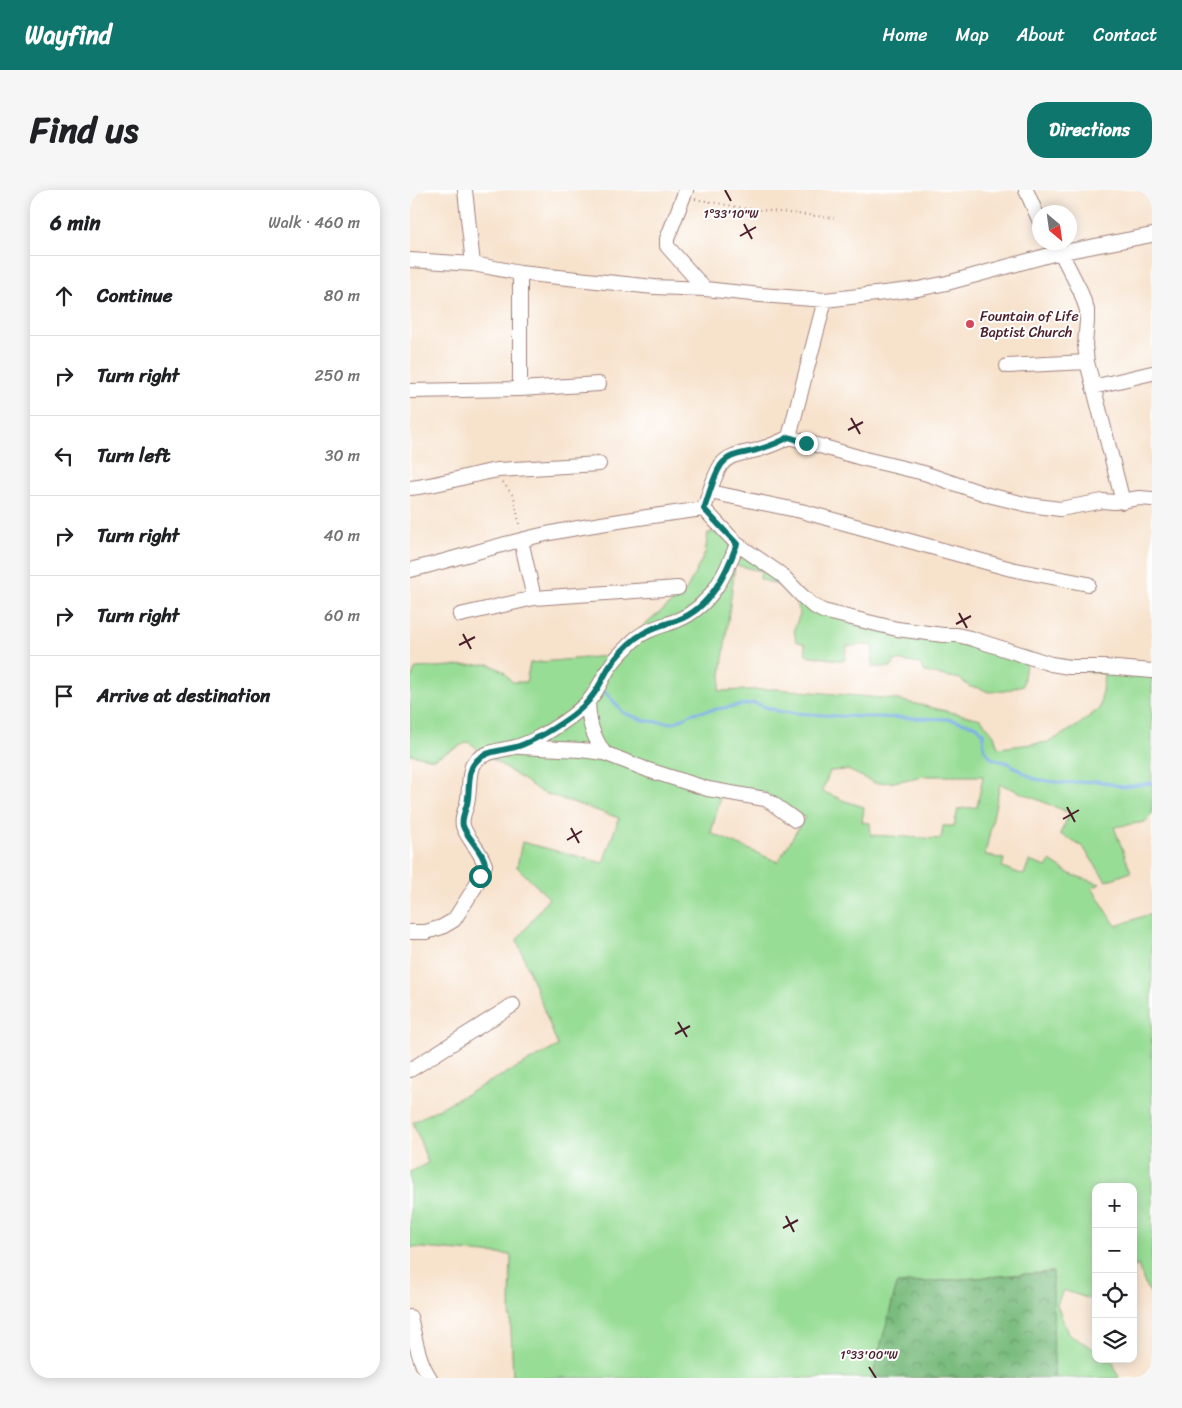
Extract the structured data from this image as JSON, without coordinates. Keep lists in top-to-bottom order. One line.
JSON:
{"places":["Fountain of Life Baptist Church"],"north":"bottom right","page":{"header":"Wayfind","nav":["Home","Map","About","Contact"],"title":"Find us","buttons":"Directions","heading":["6 min","Walk · 460 m"],"list":[["Continue","80 m"],["Turn right","250 m"],["Turn left","30 m"],["Turn right","40 m"],["Turn right","60 m"],"Arrive at destination"],"map_buttons":["+","−"]},"coordinates":["1°33'10\"W","1°33'00\"W"]}
